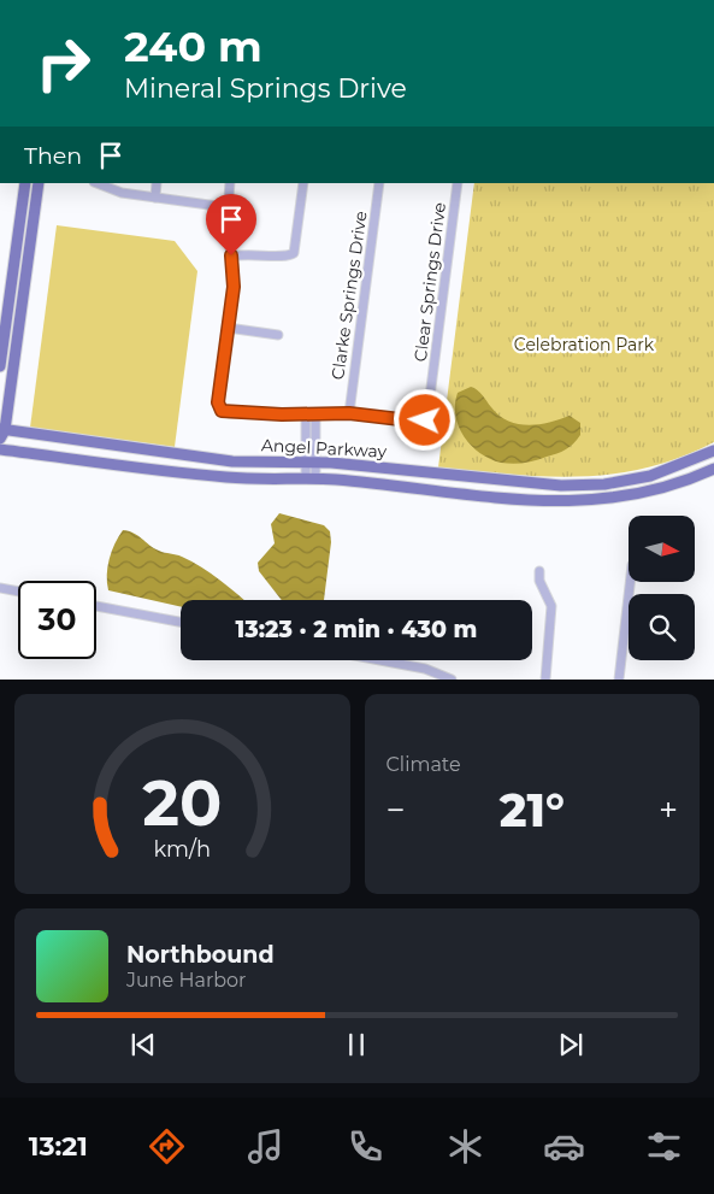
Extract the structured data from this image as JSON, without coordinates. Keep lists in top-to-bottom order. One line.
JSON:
{"streets":{"main road":["Angel Parkway"],"street":["Clear Springs Drive","Clarke Springs Drive"]},"crossings":[["Clear Springs Drive","Clarke Springs Drive"]],"parks":["Celebration Park"],"north":"right","page":{"turn":["240 m","Mineral Springs Drive"],"then":"Then","limit":"30","trip":"13:23 · 2 min · 430 m","tile":"Climate","heat":["−","21°","+"],"song":["Northbound","June Harbor"],"tabs":"13:21","gauge":["20","km/h"]}}
